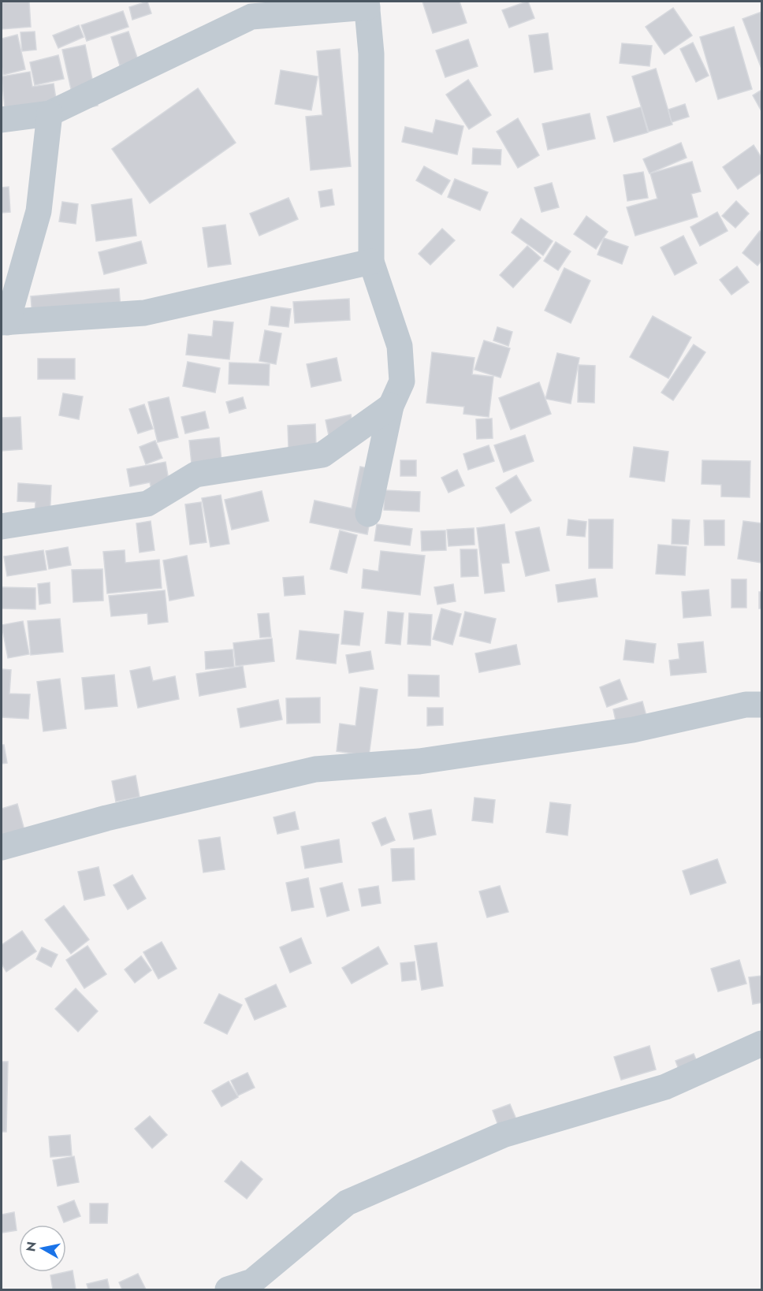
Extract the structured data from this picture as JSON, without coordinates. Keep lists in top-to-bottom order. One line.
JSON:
{"north":"left"}
